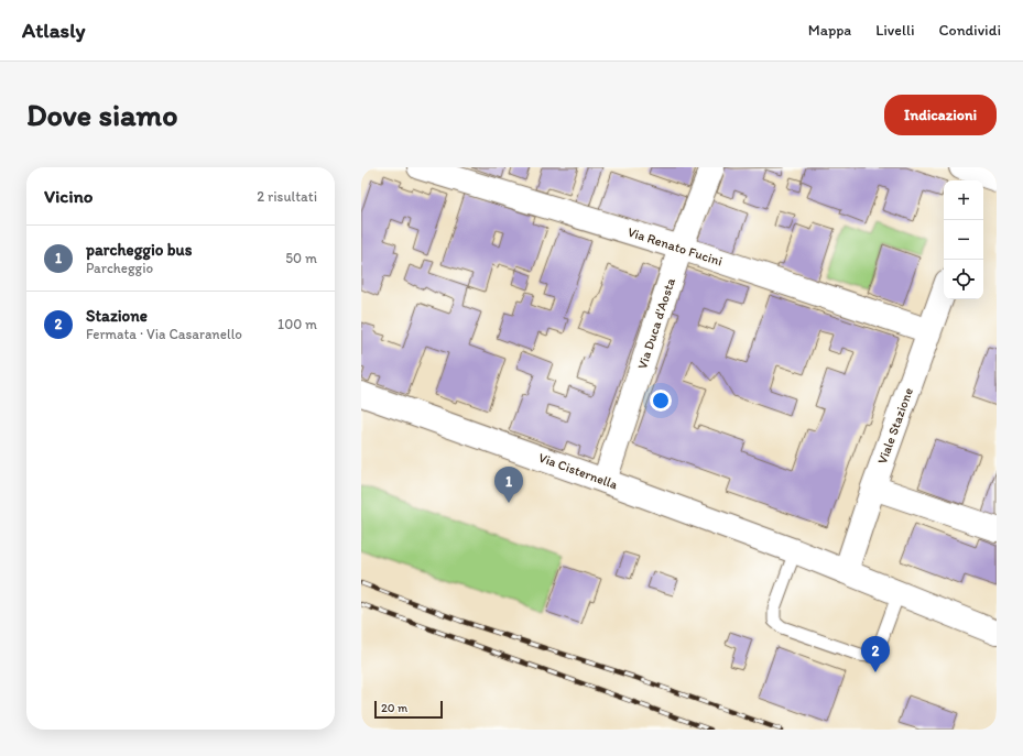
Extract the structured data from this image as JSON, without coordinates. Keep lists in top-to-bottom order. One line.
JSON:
{"streets":{"street":["Via Renato Fucini","Via Duca d'Aosta","Viale Stazione","Via Cisternella"]},"crossings":[["Via Renato Fucini","Via Duca d'Aosta"],["Via Renato Fucini","Viale Stazione"],["Via Duca d'Aosta","Via Cisternella"],["Viale Stazione","Via Cisternella"]],"scale_bar":"20 m","page":{"header":"Atlasly","nav":["Mappa","Livelli","Condividi"],"buttons":"Indicazioni","title":"Dove siamo","heading":["Vicino","2 risultati"],"map_buttons":["+","−"],"list":[{"mark":"1","name":"parcheggio bus","note":"Parcheggio","value":"50 m"},{"mark":"2","name":"Stazione","note":"Fermata · Via Casaranello","value":"100 m"}],"pins":["1","2"],"scale":"20 m"}}
